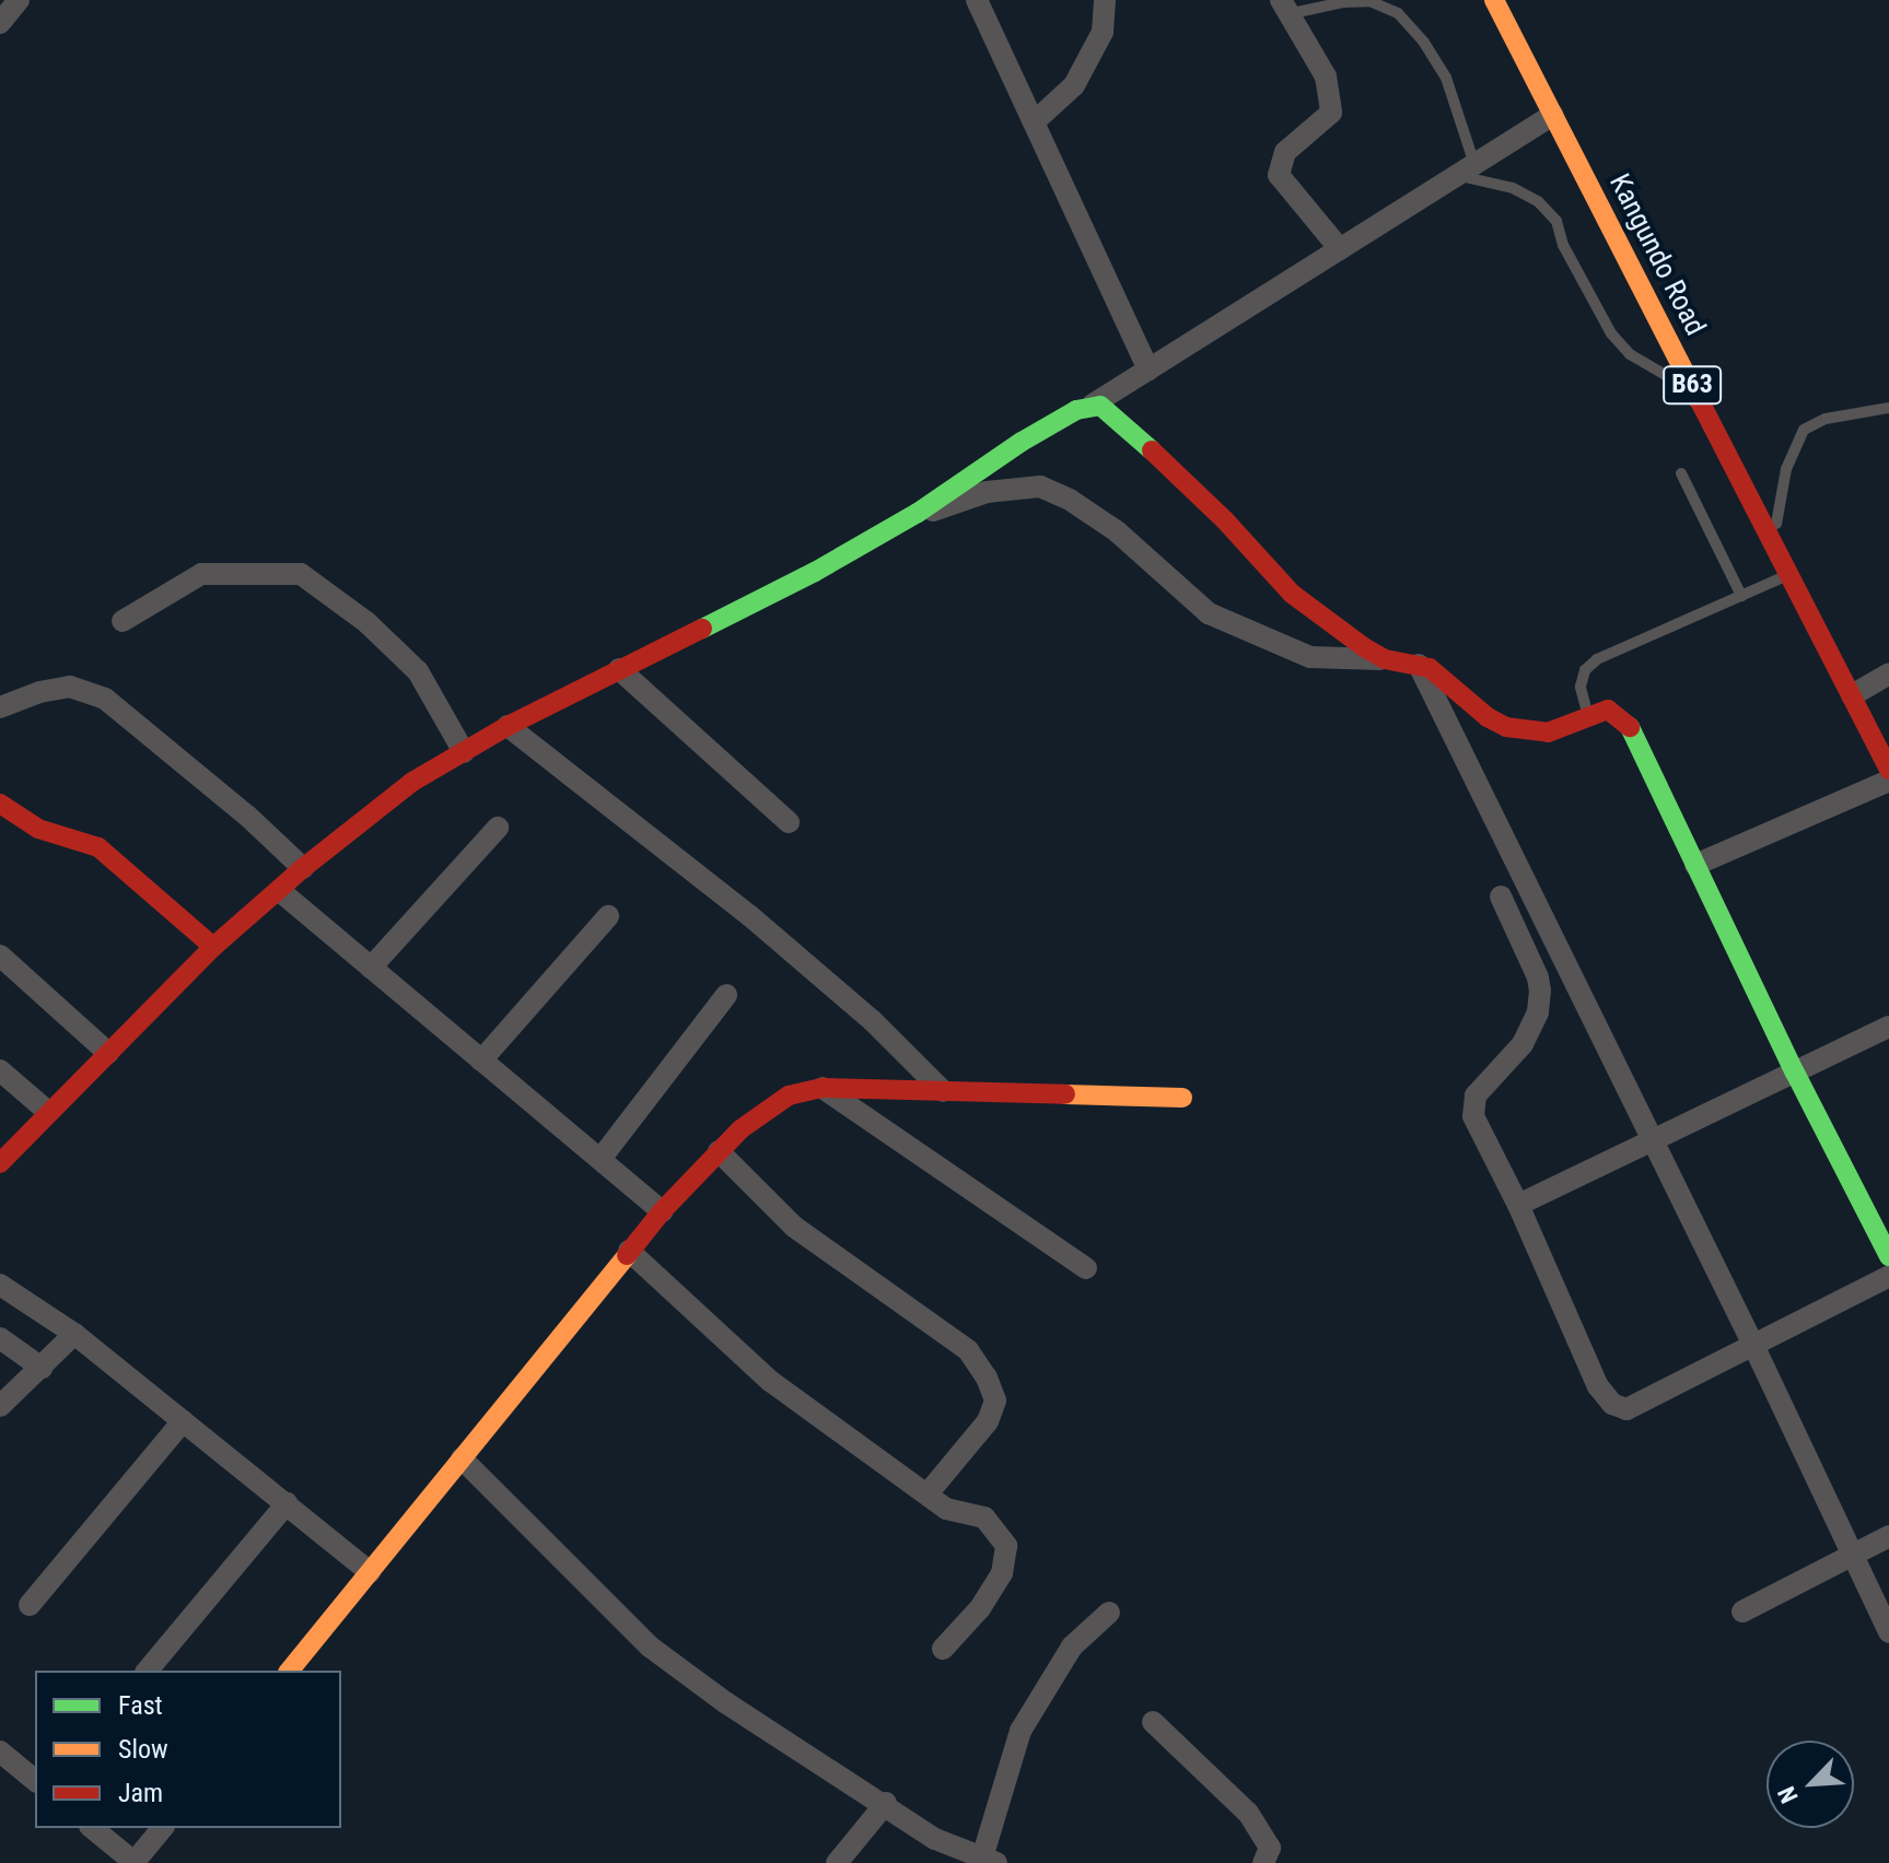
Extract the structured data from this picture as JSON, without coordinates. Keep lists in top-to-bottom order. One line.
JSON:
{"streets":{"main road":["Kangundo Road","B63"]},"legend":["Fast","Slow","Jam"],"north":"bottom left"}
